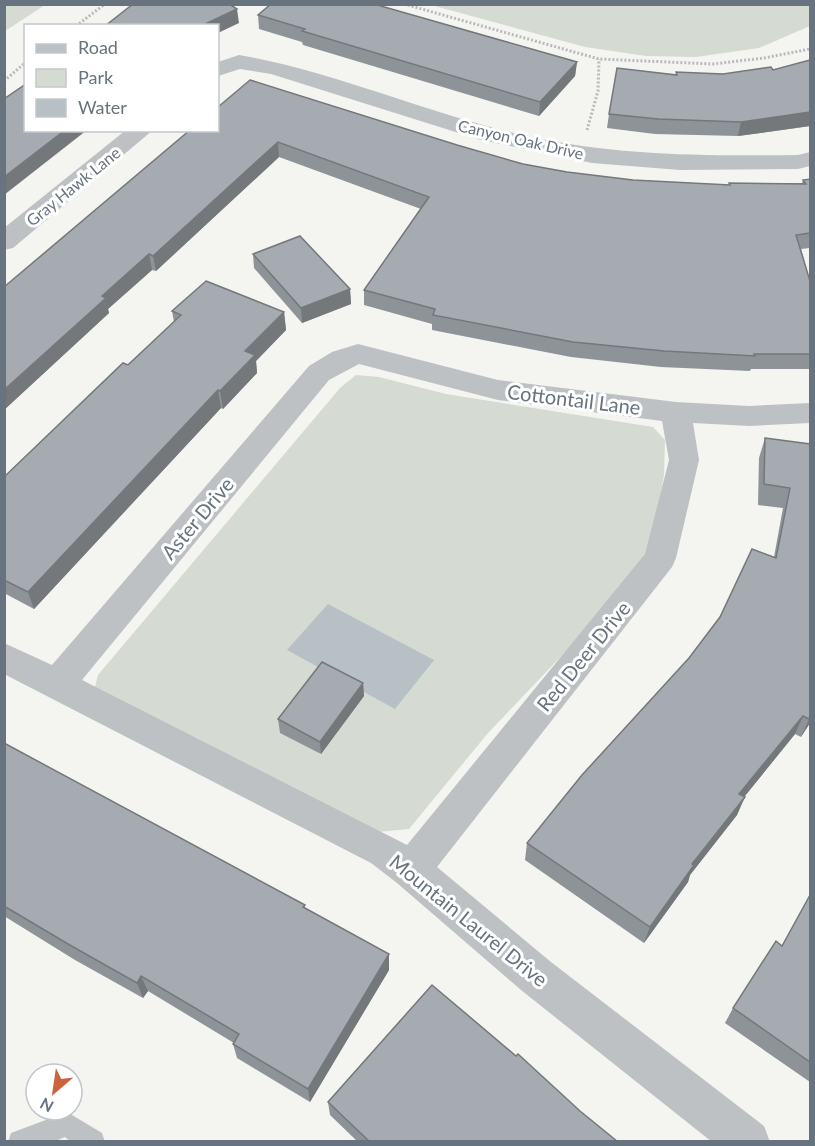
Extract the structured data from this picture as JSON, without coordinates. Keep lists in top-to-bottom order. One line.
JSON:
{"streets":{"street":["Canyon Oak Drive","Gray Hawk Lane","Cottontail Lane","Aster Drive","Red Deer Drive","Mountain Laurel Drive"]},"crossings":[["Cottontail Lane","Aster Drive"],["Cottontail Lane","Red Deer Drive"],["Aster Drive","Mountain Laurel Drive"],["Red Deer Drive","Mountain Laurel Drive"]],"legend":["Road","Park","Water"],"north":"bottom left"}
